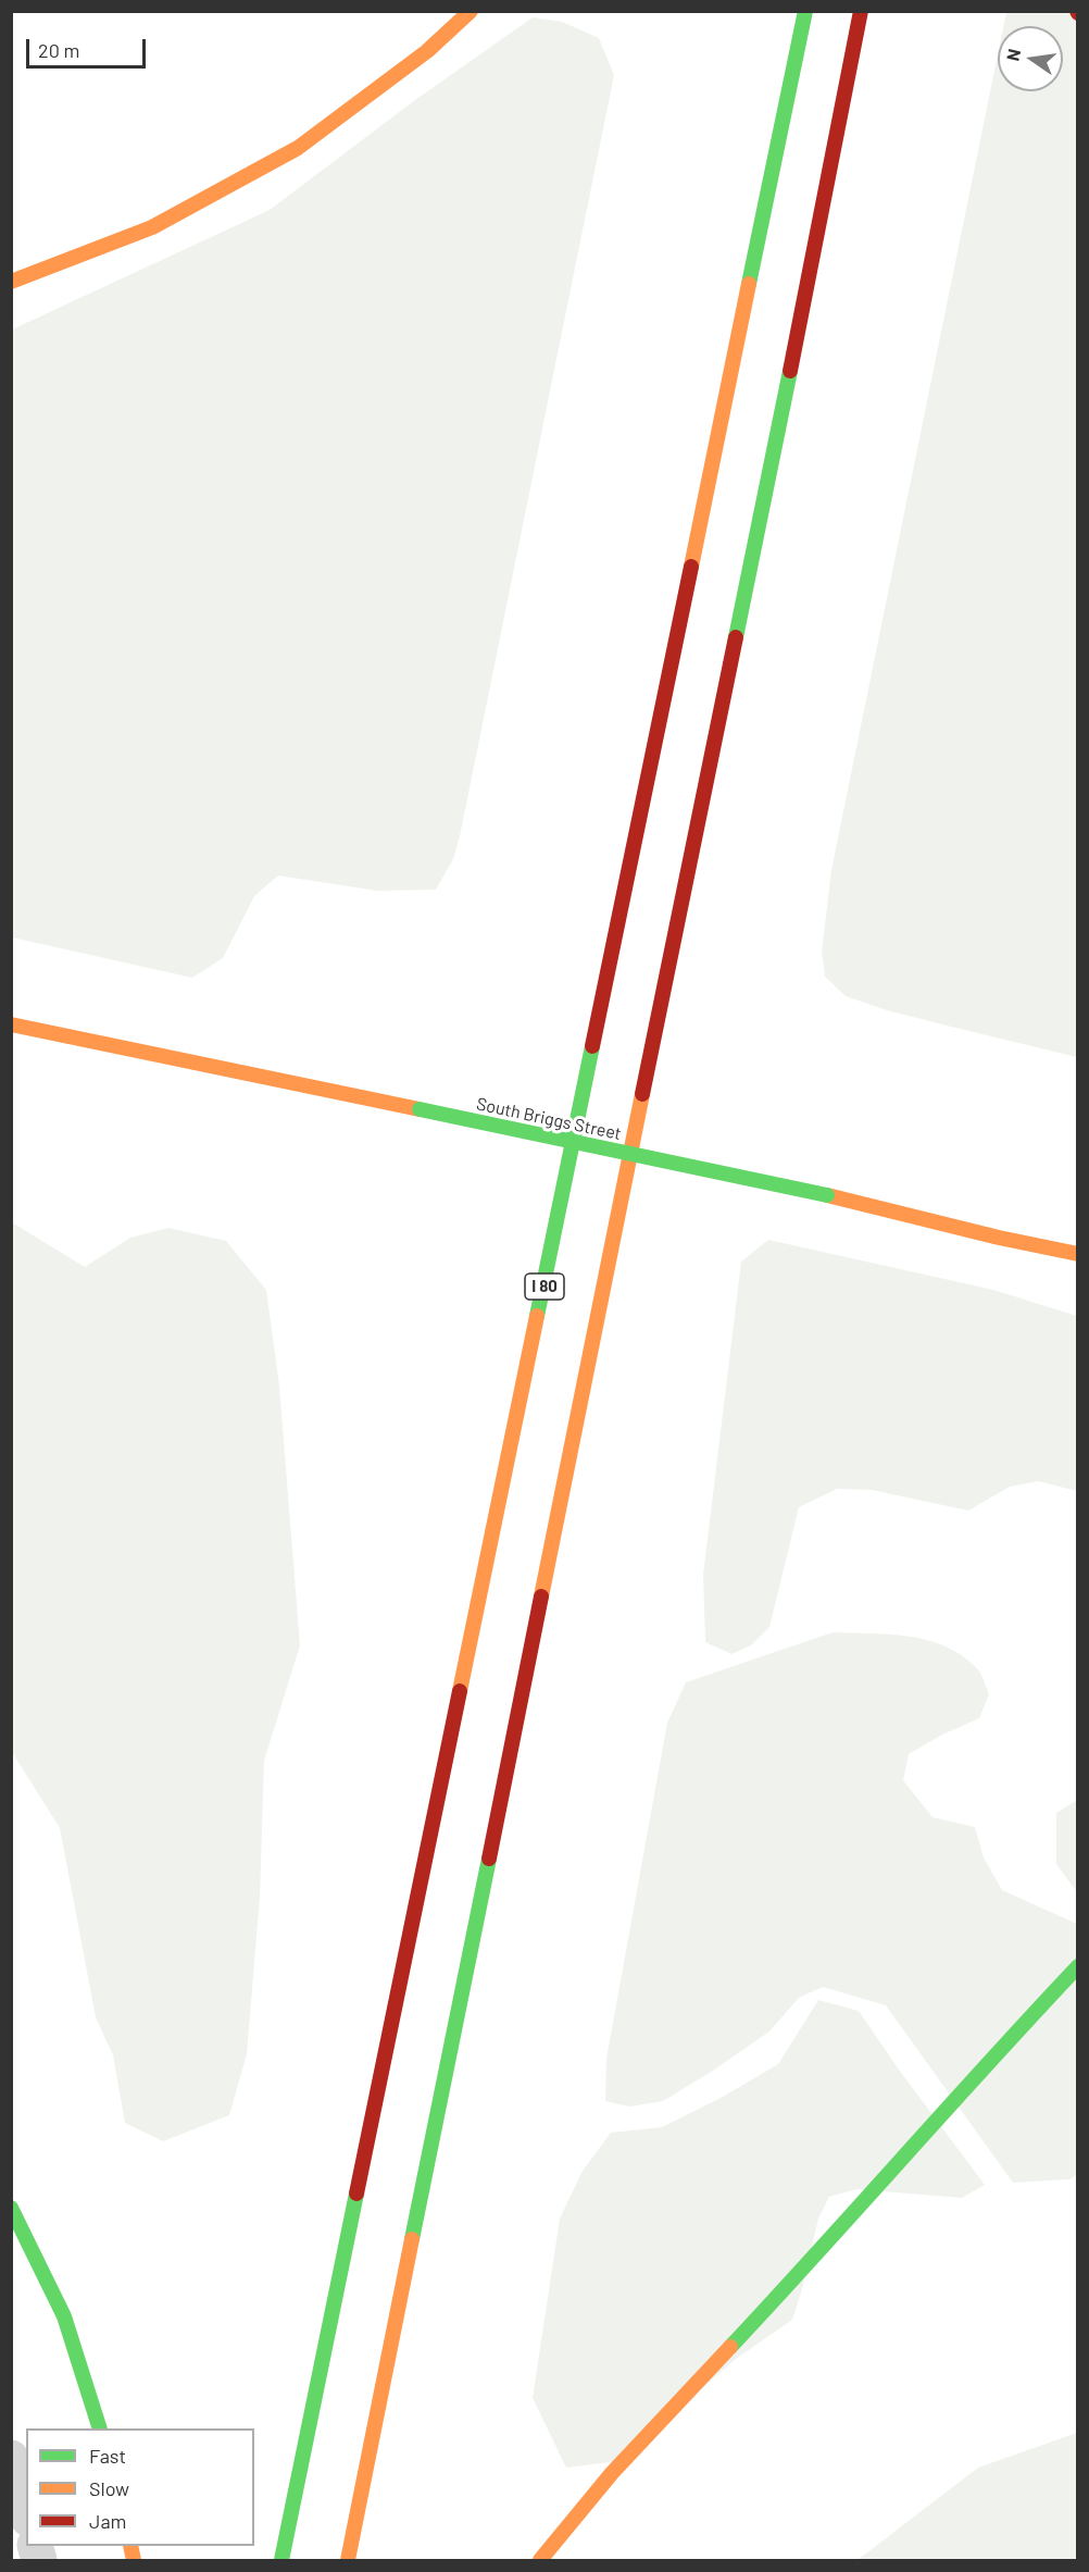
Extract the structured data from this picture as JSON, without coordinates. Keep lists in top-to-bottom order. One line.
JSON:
{"streets":{"main road":["South Briggs Street","I 80"]},"legend":["Fast","Slow","Jam"],"scale_bar":"20 m","north":"left"}
